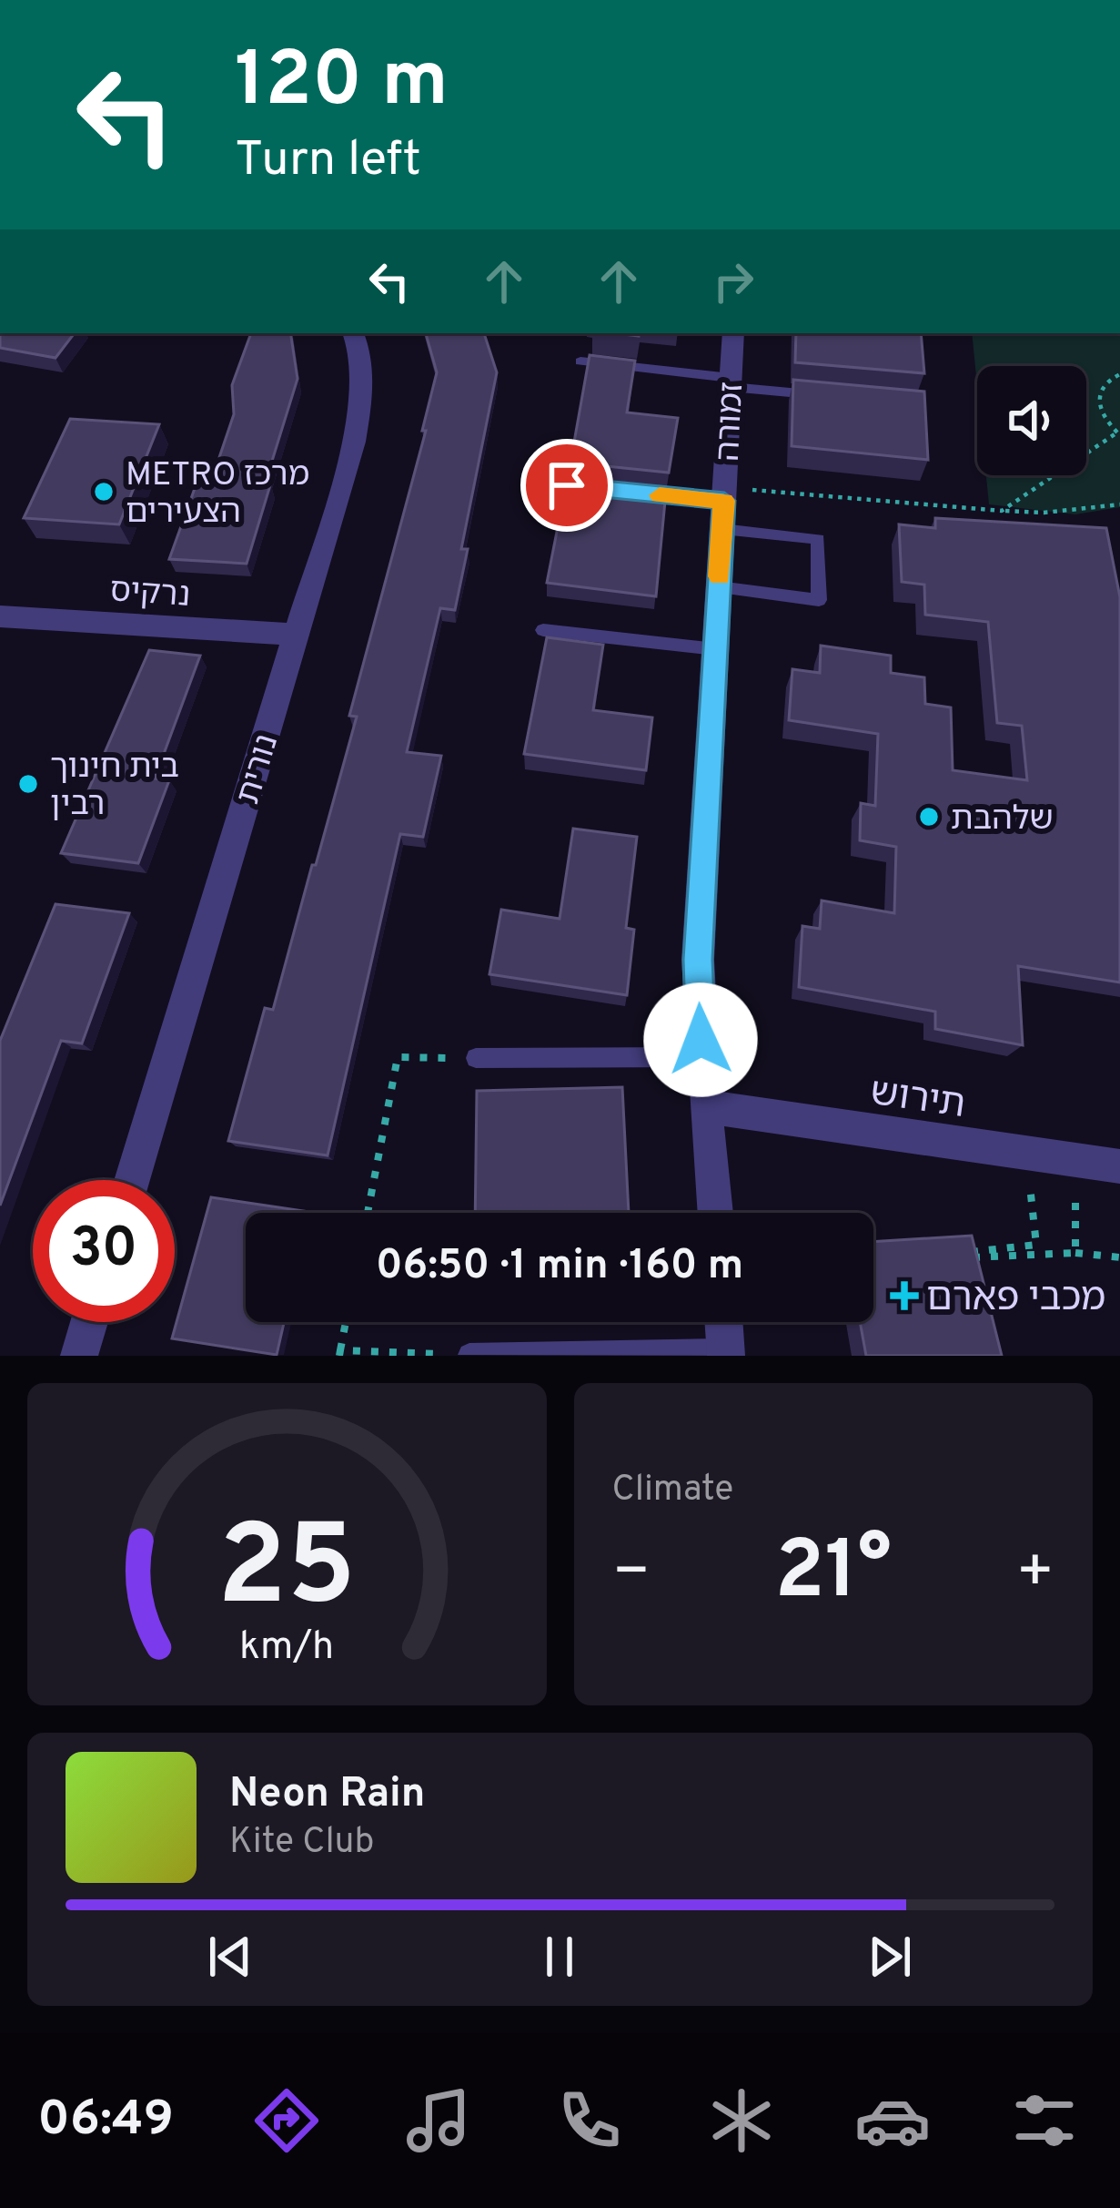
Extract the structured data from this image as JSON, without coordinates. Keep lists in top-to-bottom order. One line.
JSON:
{"streets":{"street":["זמורה","נרקיס","נורית","תירוש"]},"crossings":[["זמורה","תירוש"],["נרקיס","נורית"]],"places":{"other":["METRO מרכז הצעירים","בית חינוך רבין","שלהבת"],"health":["מכבי פארם"]},"page":{"turn":["120 m","Turn left"],"limit":"30","trip":"06:50 · 1 min · 160 m","tile":"Climate","heat":["−","21°","+"],"song":["Neon Rain","Kite Club"],"tabs":"06:49","gauge":["25","km/h"]}}
